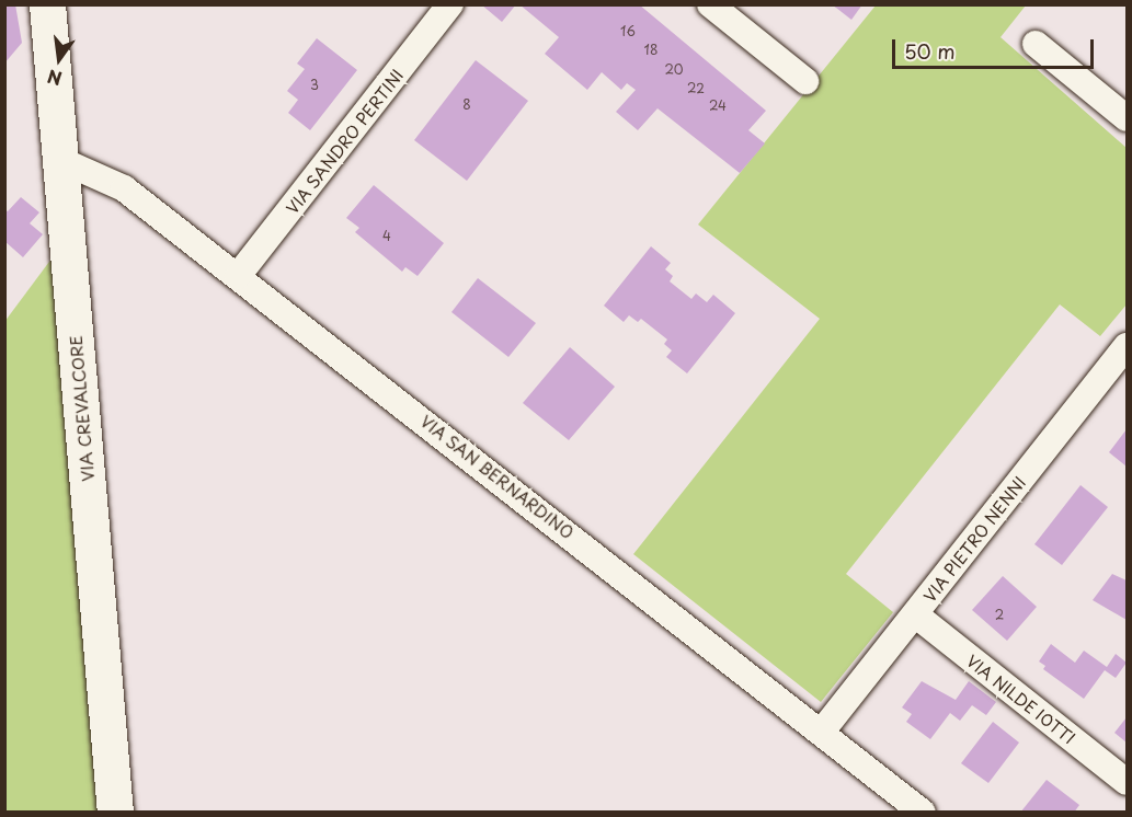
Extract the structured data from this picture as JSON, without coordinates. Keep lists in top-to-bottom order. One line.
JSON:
{"streets":{"main road":["VIA CREVALCORE"],"street":["VIA SANDRO PERTINI","VIA SAN BERNARDINO","VIA PIETRO NENNI","VIA NILDE IOTTI"]},"crossings":[["VIA SANDRO PERTINI","VIA SAN BERNARDINO"],["VIA CREVALCORE","VIA SAN BERNARDINO"],["VIA SAN BERNARDINO","VIA PIETRO NENNI"],["VIA PIETRO NENNI","VIA NILDE IOTTI"]],"house_numbers":["16","18","20","3","22","8","24","4","2"],"scale_bar":"50 m","north":"bottom"}
